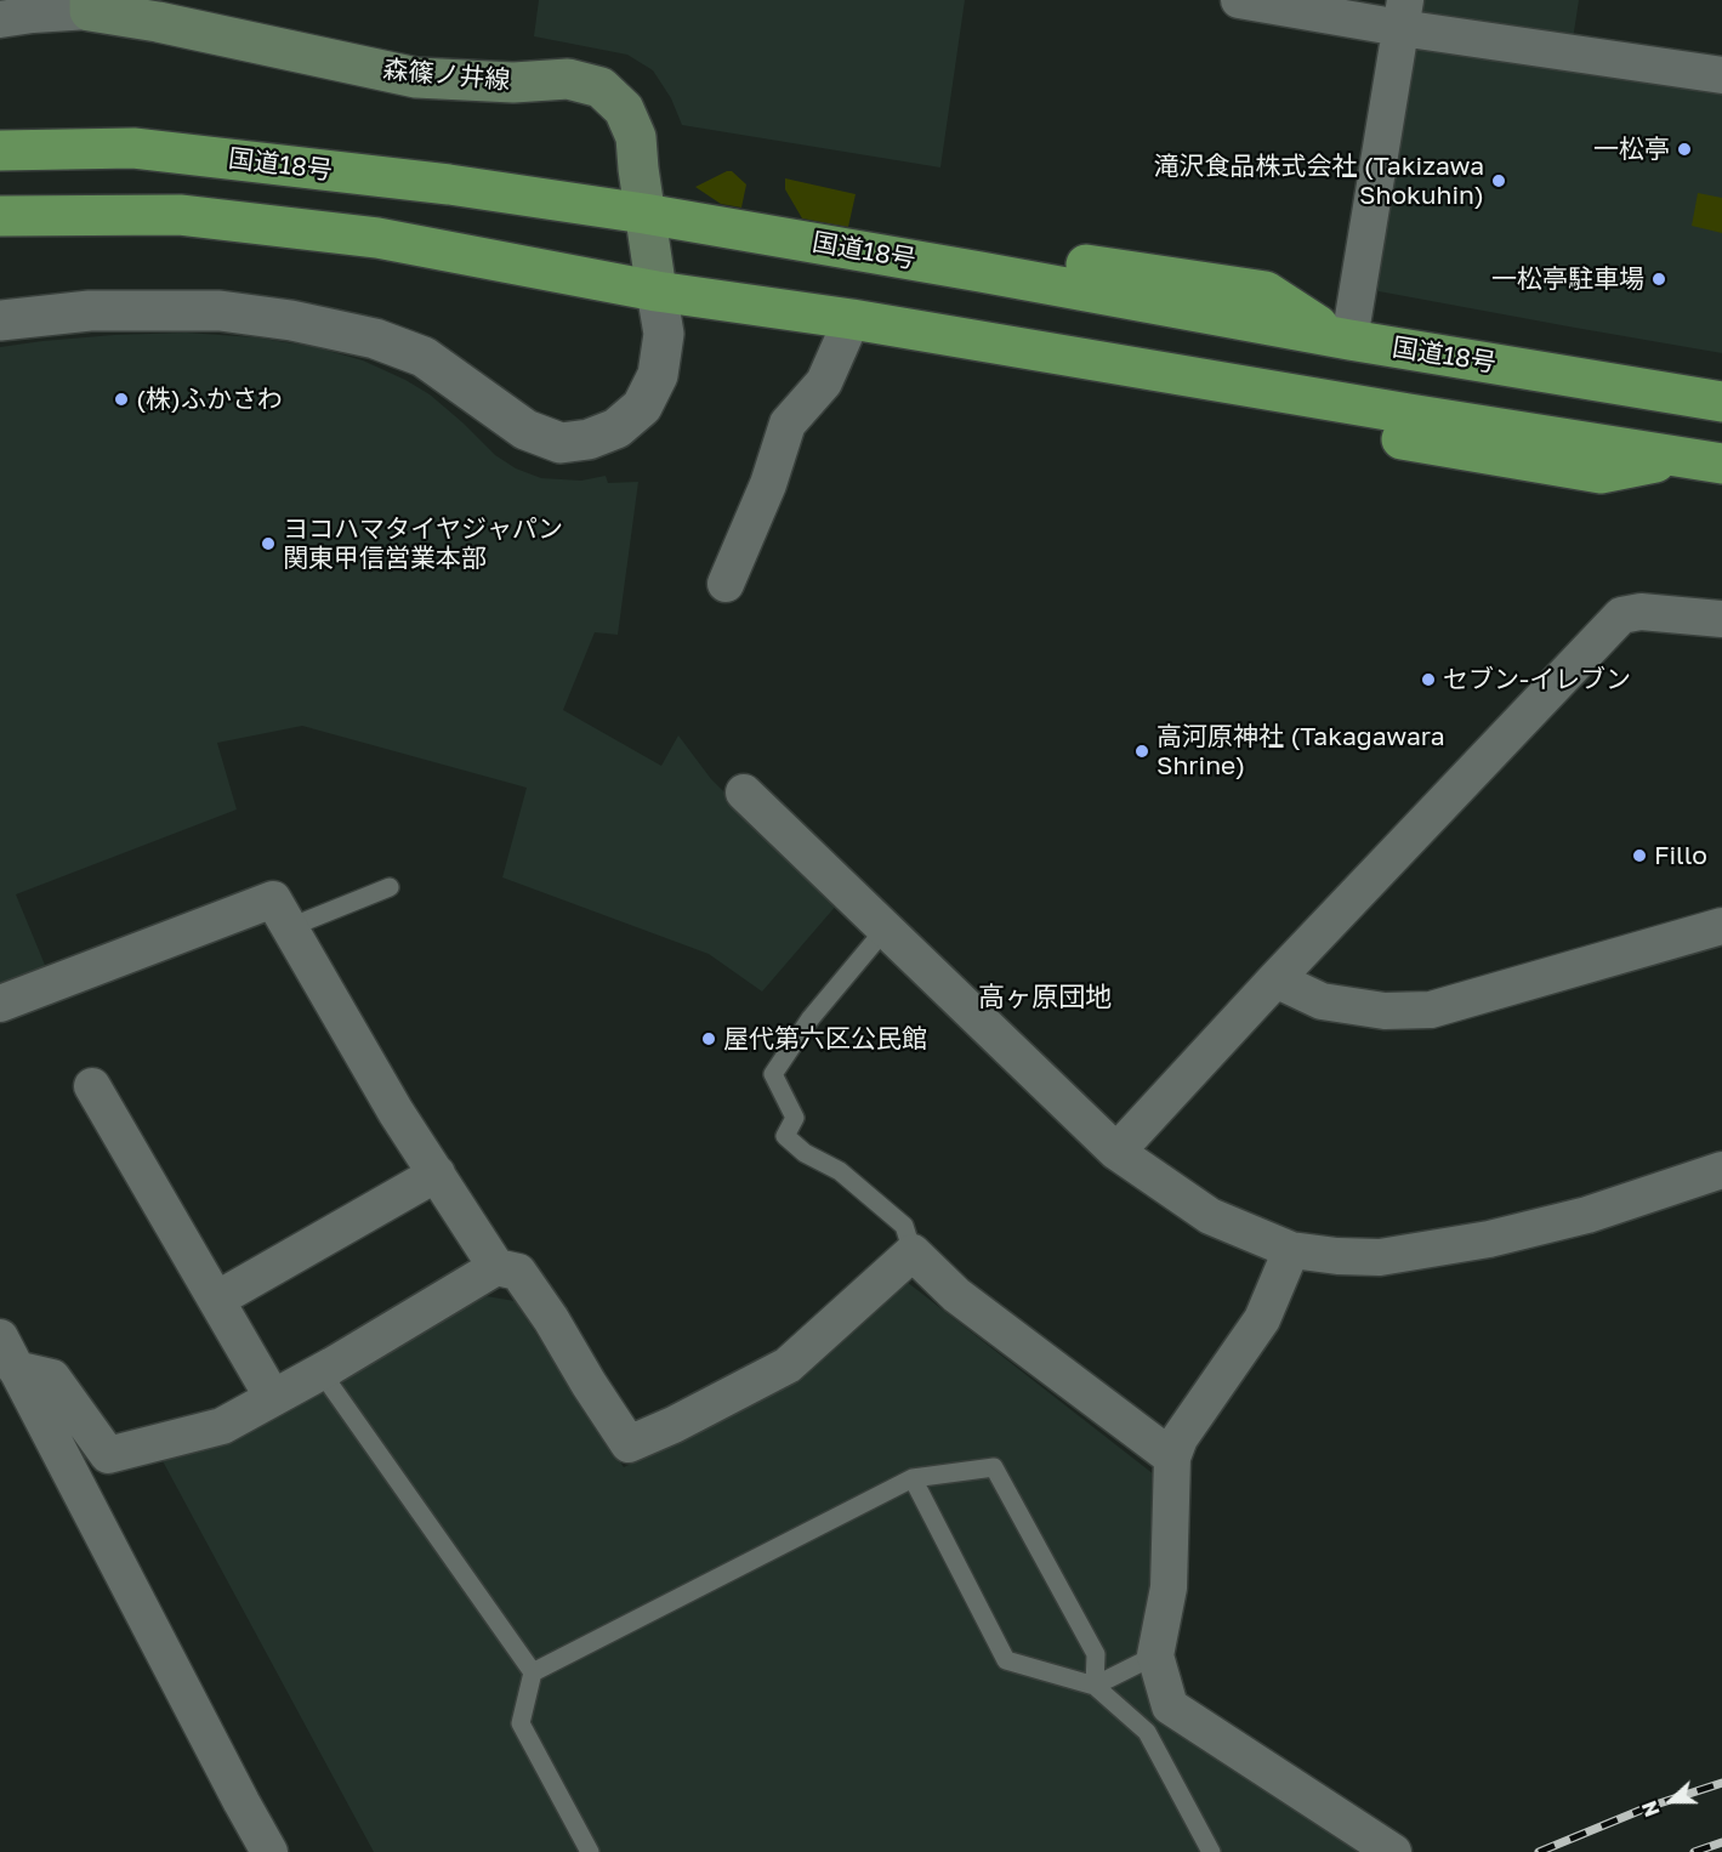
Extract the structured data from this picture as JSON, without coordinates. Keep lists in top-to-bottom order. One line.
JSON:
{"streets":{"highway":["国道18号"],"main road":["森篠ノ井線"]},"crossings":[["森篠ノ井線","国道18号"]],"districts":["高ヶ原団地"],"places":["一松亭","滝沢食品株式会社 (Takizawa Shokuhin)","一松亭駐車場","(株)ふかさわ","ヨコハマタイヤジャパン 関東甲信営業本部","セブン-イレブン","高河原神社 (Takagawara Shrine)","Fillo","屋代第六区公民館"],"north":"left"}
